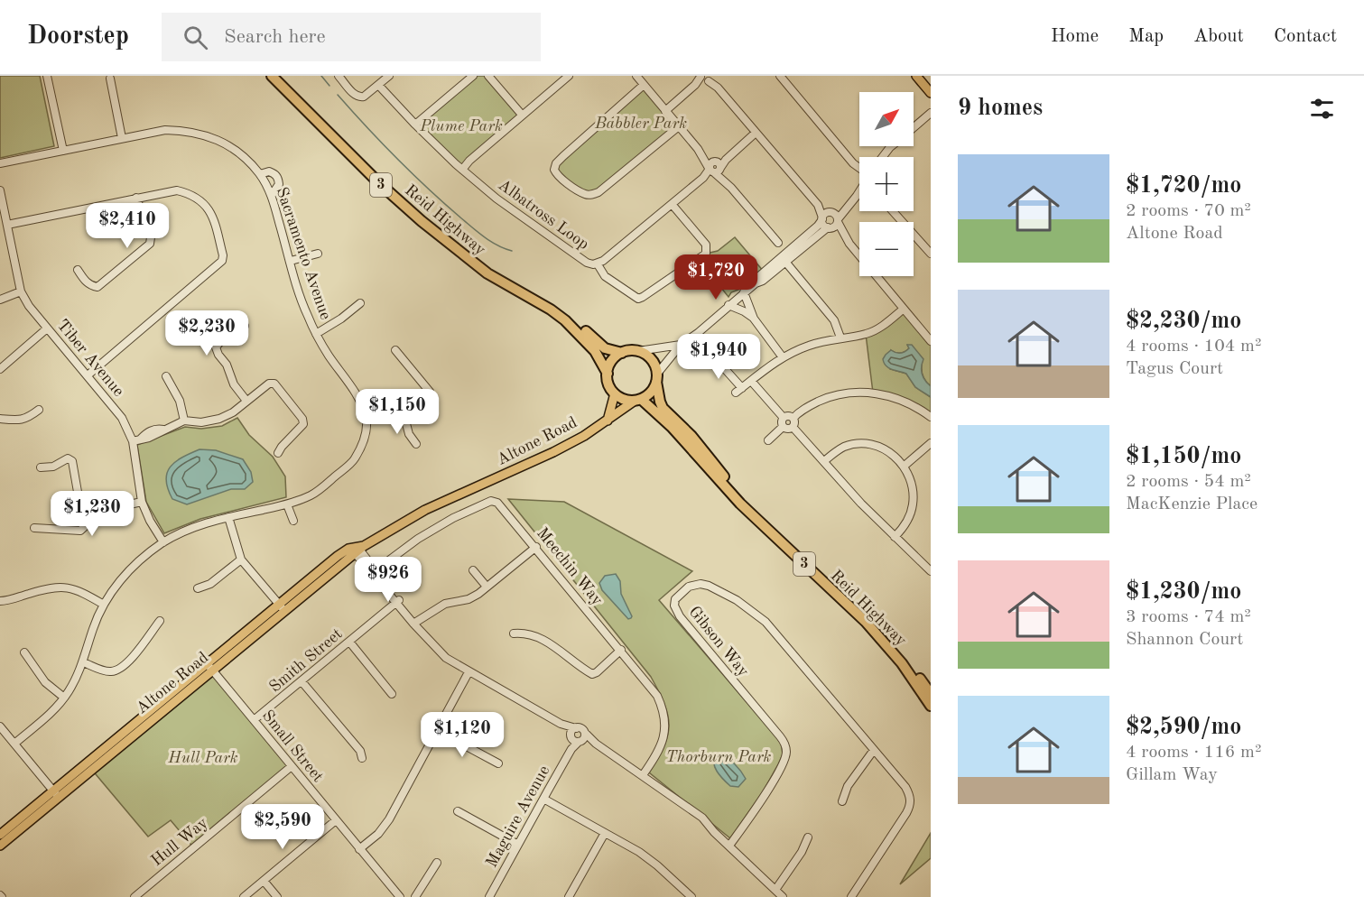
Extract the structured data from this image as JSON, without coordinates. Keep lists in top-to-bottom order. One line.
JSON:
{"streets":{"highway":["3","Reid Highway"],"main road":["Altone Road"],"street":["Albatross Loop","Sacramento Avenue","Tiber Avenue","Meechin Way","Gibson Way","Smith Street","Small Street","Maguire Avenue","Hull Way"]},"crossings":[["Reid Highway","Altone Road"],["Altone Road","Small Street"],["Smith Street","Small Street"],["Small Street","Hull Way"]],"parks":["Babbler Park","Plume Park","Thorburn Park","Hull Park"],"north":"top right","page":{"header":"Doorstep","search":"Search here","nav":["Home","Map","About","Contact"],"heading":"9 homes","map_buttons":["+","−"],"list":[{"name":"$1,720/mo","note":"2 rooms · 70 m² · Altone Road"},{"name":"$2,230/mo","note":"4 rooms · 104 m² · Tagus Court"},{"name":"$1,150/mo","note":"2 rooms · 54 m² · MacKenzie Place"},{"name":"$1,230/mo","note":"3 rooms · 74 m² · Shannon Court"},{"name":"$2,590/mo","note":"4 rooms · 116 m² · Gillam Way"}],"price":["$2,410","$1,720","$2,230","$1,940","$1,150","$1,230","$926","$1,120","$2,590"]}}
